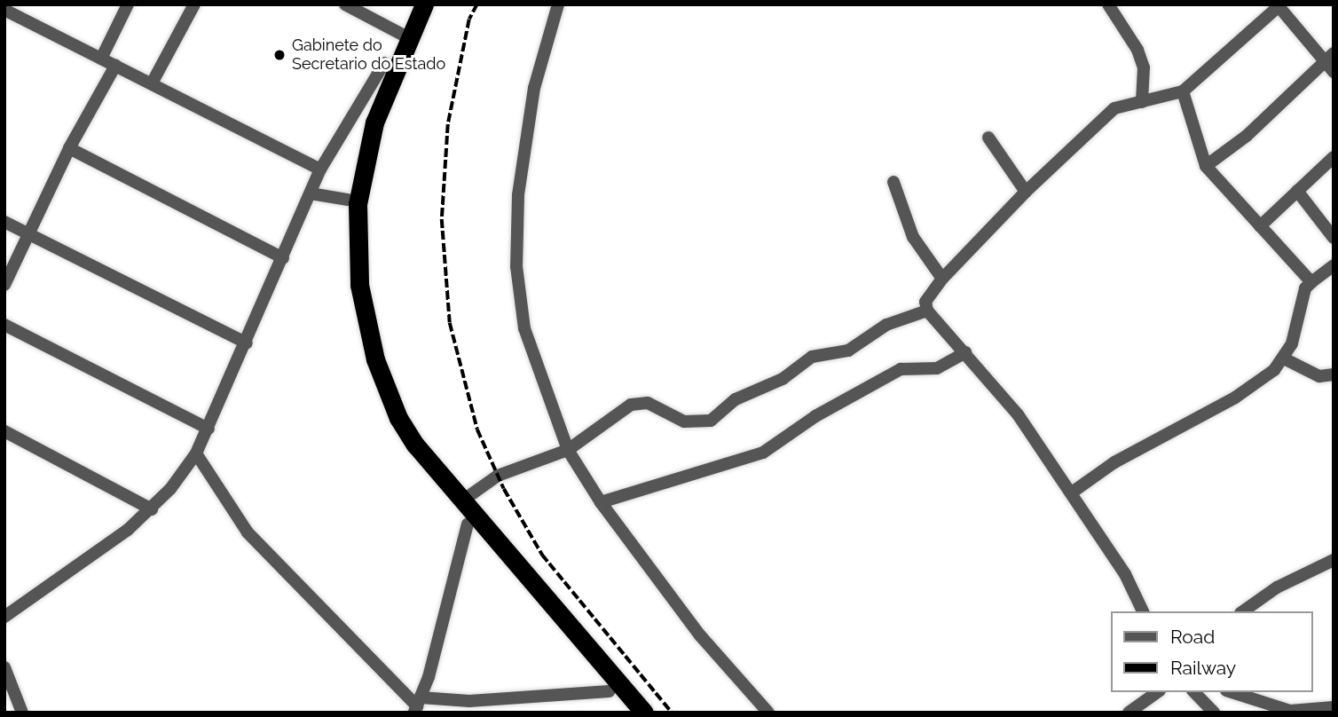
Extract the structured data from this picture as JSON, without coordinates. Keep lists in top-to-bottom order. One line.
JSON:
{"places":["Gabinete do Secretario do Estado"],"legend":["Road","Railway"]}
